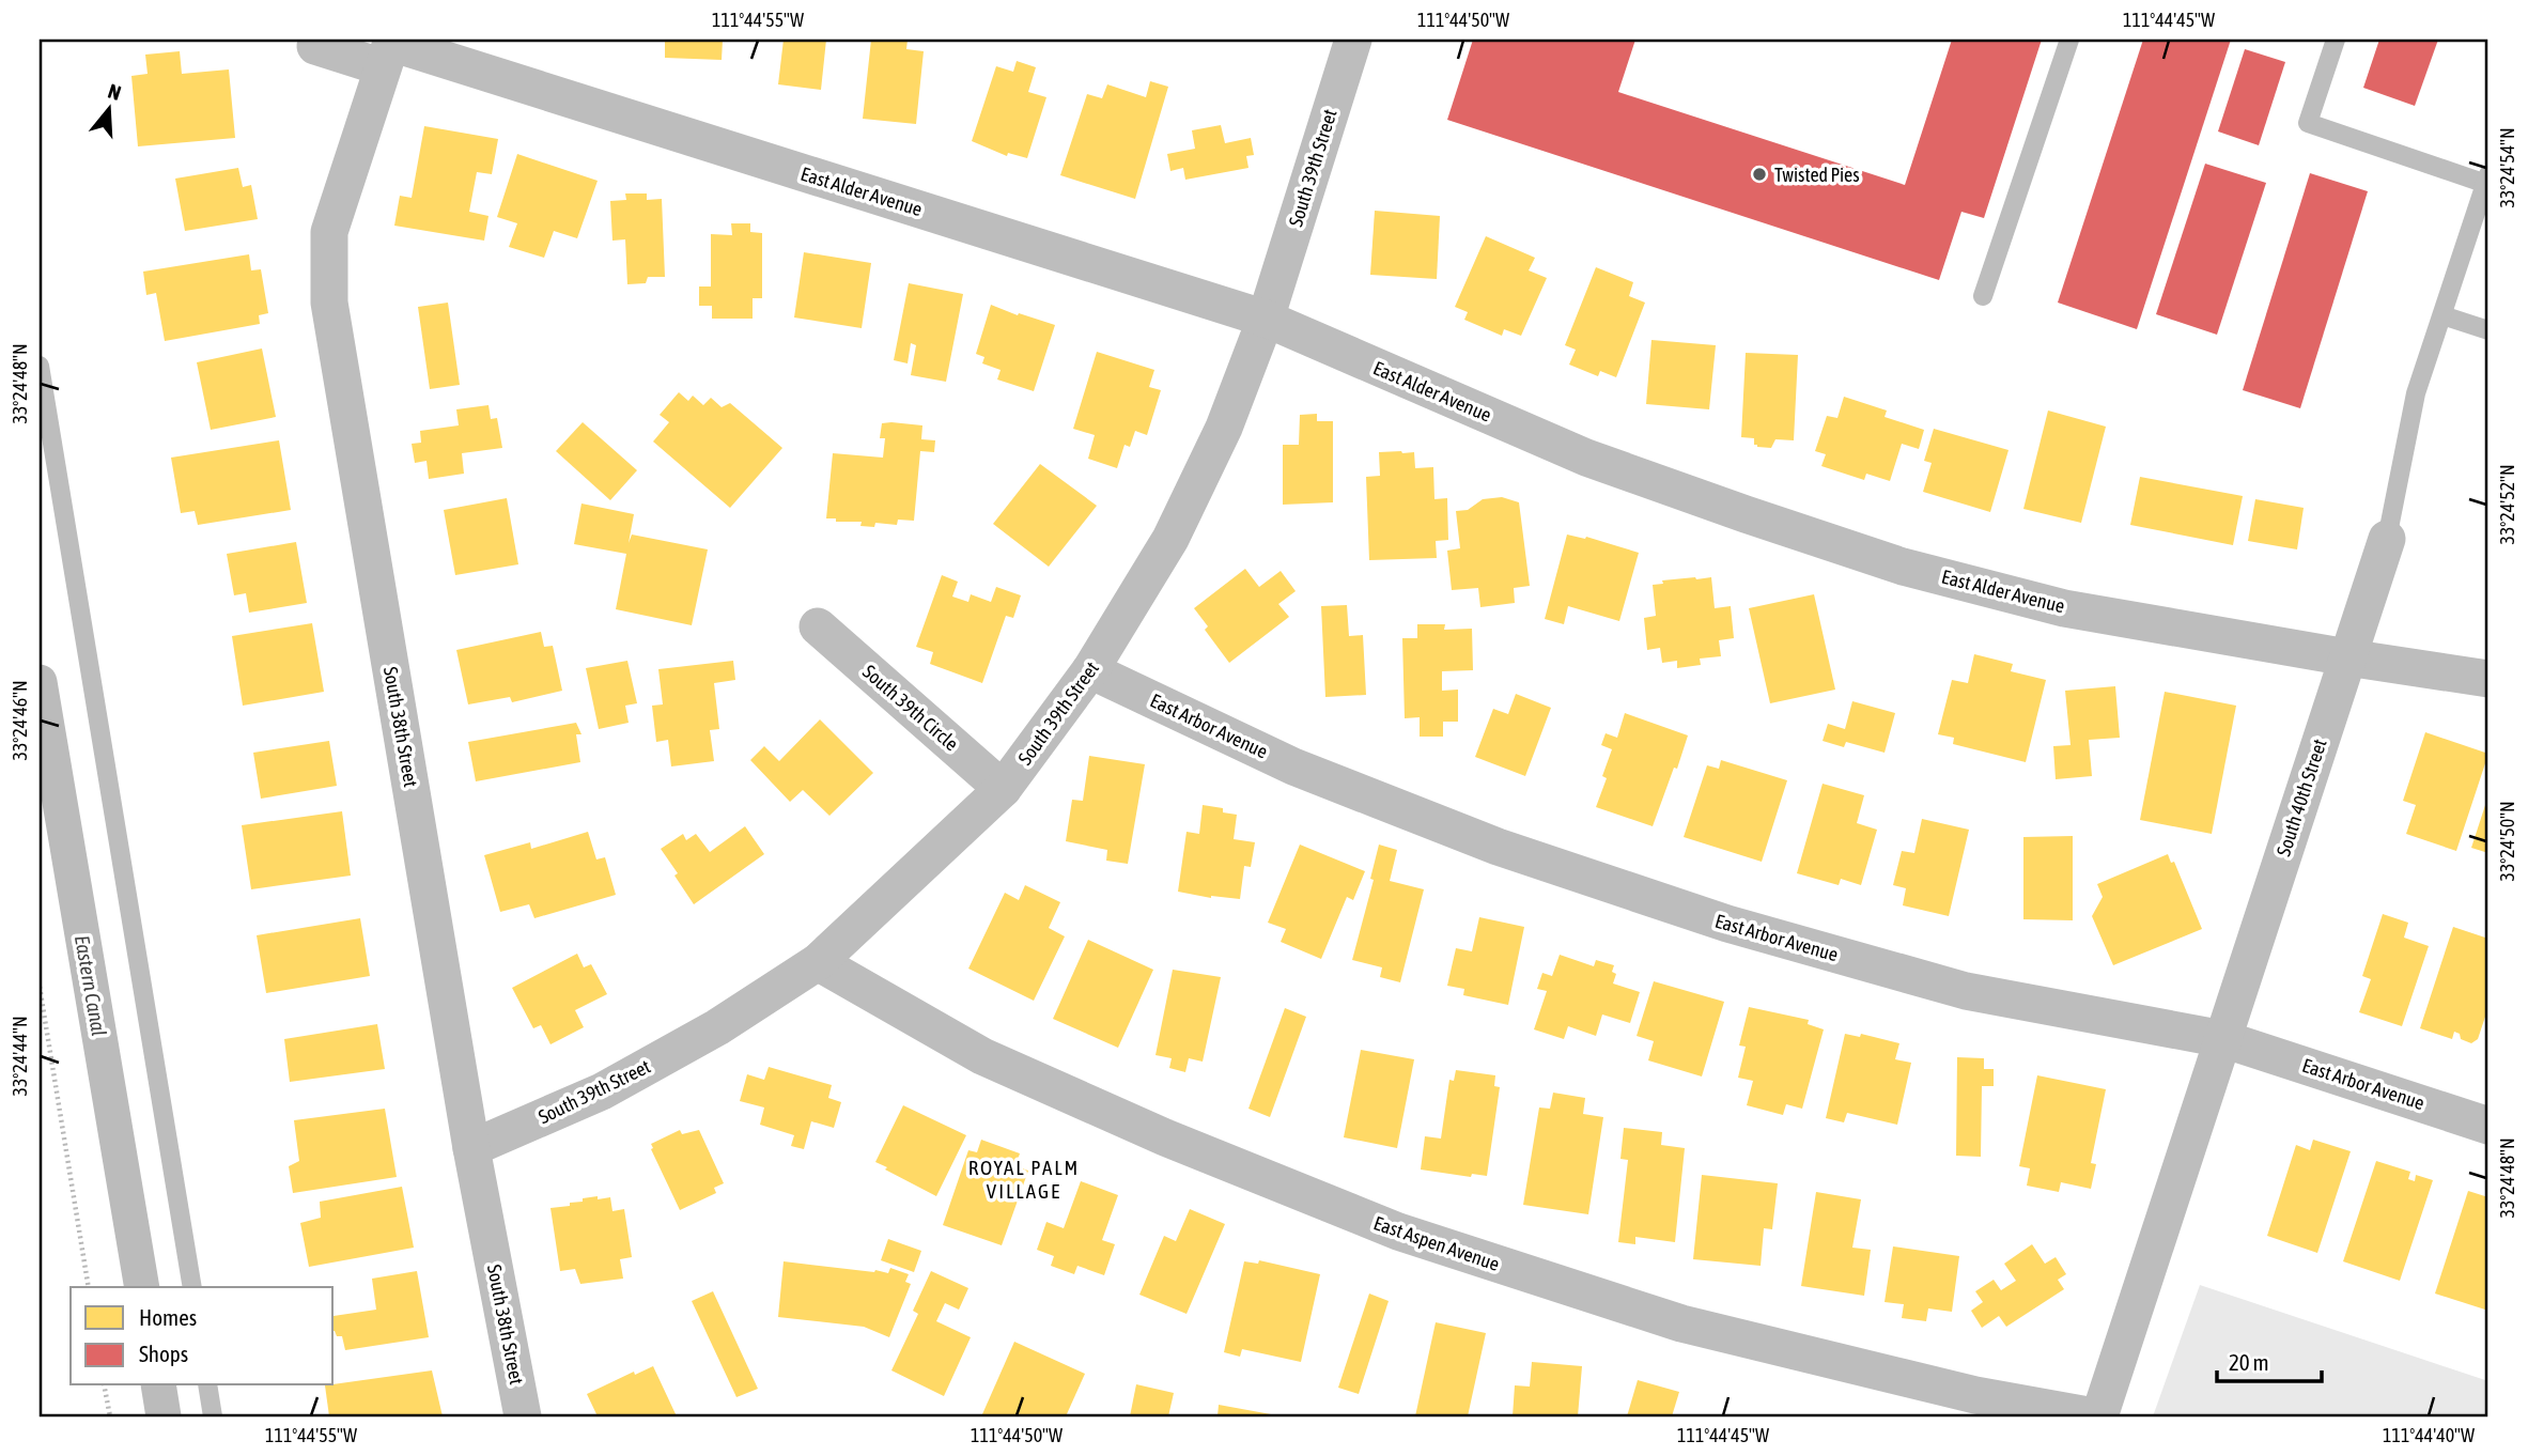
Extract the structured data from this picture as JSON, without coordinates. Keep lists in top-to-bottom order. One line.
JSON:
{"streets":{"street":["South 39th Street","East Alder Avenue","South 39th Circle","East Arbor Avenue","South 38th Street","South 40th Street","East Aspen Avenue"]},"crossings":[["South 39th Street","East Alder Avenue"],["South 39th Street","South 39th Circle"],["South 39th Street","East Arbor Avenue"],["South 39th Street","South 38th Street"],["South 39th Street","East Aspen Avenue"],["East Alder Avenue","South 38th Street"],["East Alder Avenue","South 40th Street"],["East Arbor Avenue","South 40th Street"],["South 40th Street","East Aspen Avenue"]],"districts":["ROYAL PALM VILLAGE"],"water":["Eastern Canal"],"places":["Twisted Pies"],"legend":["Homes","Shops"],"scale_bar":"20 m","north":"top","coordinates":["111°44'55\"W","111°44'50\"W","111°44'45\"W","33°24'54\"N","33°24'48\"N","33°24'52\"N","33°24'46\"N","33°24'50\"N","33°24'44\"N","111°44'40\"W"]}
